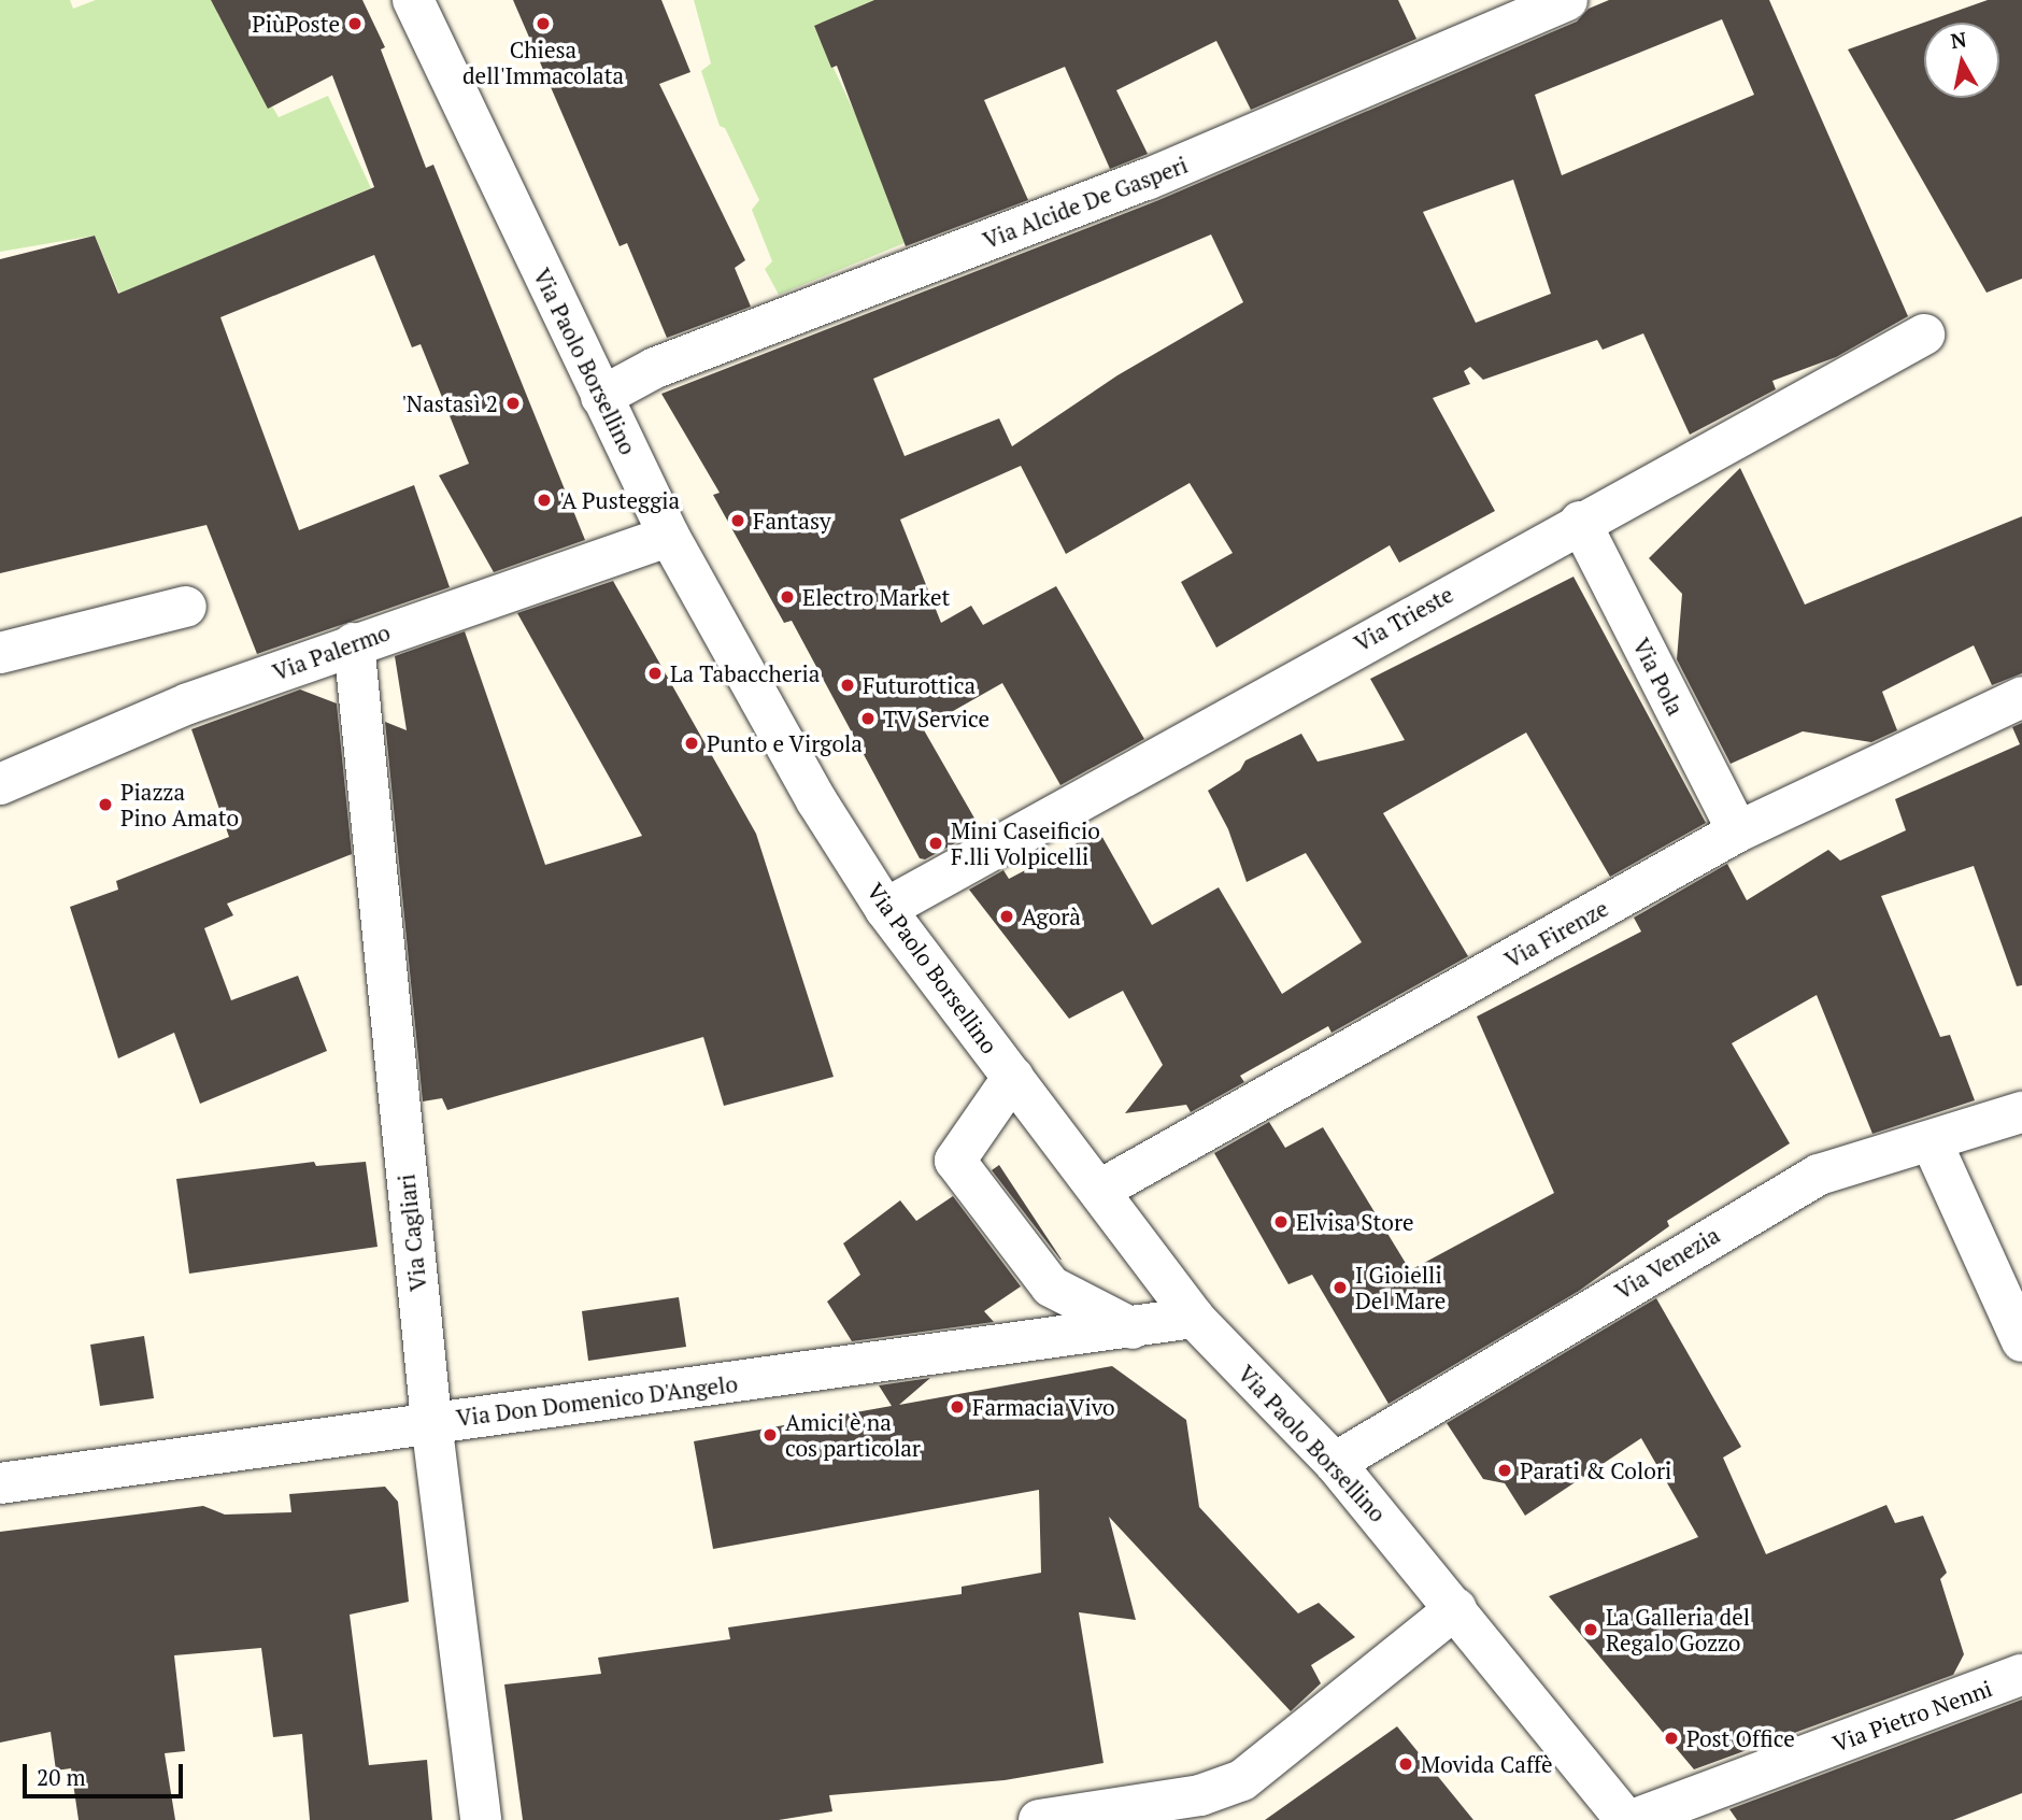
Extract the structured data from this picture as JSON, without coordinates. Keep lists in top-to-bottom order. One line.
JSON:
{"streets":{"street":["Via Alcide De Gasperi","Via Paolo Borsellino","Via Trieste","Via Palermo","Via Pola","Via Firenze","Via Cagliari","Via Venezia","Via Don Domenico D'Angelo","Via Pietro Nenni"]},"crossings":[["Via Alcide De Gasperi","Via Paolo Borsellino"],["Via Paolo Borsellino","Via Trieste"],["Via Paolo Borsellino","Via Palermo"],["Via Paolo Borsellino","Via Firenze"],["Via Paolo Borsellino","Via Venezia"],["Via Paolo Borsellino","Via Don Domenico D'Angelo"],["Via Trieste","Via Pola"],["Via Palermo","Via Cagliari"],["Via Pola","Via Firenze"],["Via Cagliari","Via Don Domenico D'Angelo"]],"places":["PiùPoste","Chiesa dell'Immacolata","'Nastasì 2","'A Pusteggia","Fantasy","Electro Market","La Tabaccheria","Futurottica","TV Service","Punto e Virgola","Piazza Pino Amato","Mini Caseificio F.lli Volpicelli","Agorà","Elvisa Store","I Gioielli Del Mare","Farmacia Vivo","Amici è na cos particolar","Parati & Colori","La Galleria del Regalo Gozzo","Post Office","Movida Caffè"],"scale_bar":"20 m","north":"top"}
